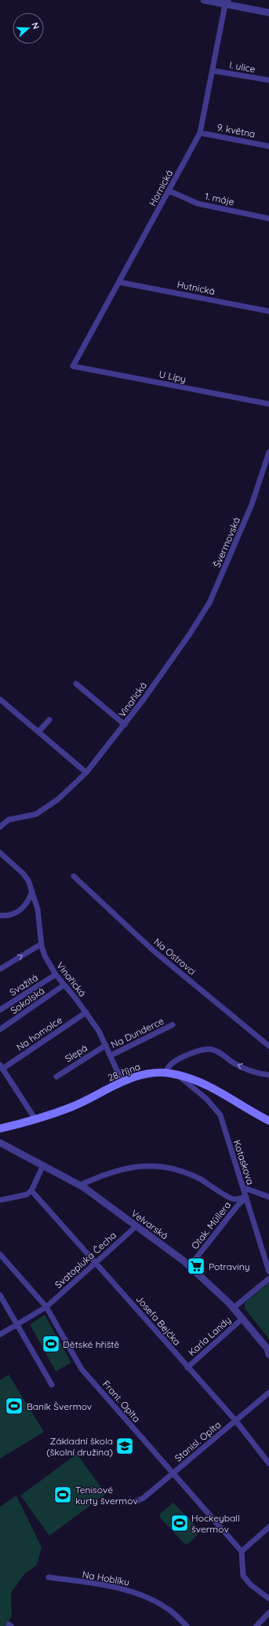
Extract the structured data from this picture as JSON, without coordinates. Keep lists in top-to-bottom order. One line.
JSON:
{"streets":{"main road":["28. října"],"street":["I. ulice","9. května","Hornická","1. máje","Hutnická","U Lípy","Švermovská","Vinařická","Na Ostrovci","Svažitá","Sokolská","Na Dunderce","Na homolce","Slepá","Kotaskova","Velvarská","Otak. Müllera","Svatopluka Čecha","Josefa Bejčka","Karla Landy","Frant. Oplta","Stanisl. Oplta","Na Hoblíku"]},"crossings":[["I. ulice","Hornická"],["9. května","Hornická"],["Hornická","1. máje"],["Hornická","Hutnická"],["Hornická","U Lípy"],["Švermovská","Vinařická"],["Vinařická","Svažitá"],["Vinařická","Sokolská"],["Vinařická","Na Dunderce"],["Vinařická","Na homolce"],["Vinařická","Slepá"],["Vinařická","28. října"],["28. října","Kotaskova"],["Kotaskova","Otak. Müllera"],["Velvarská","Otak. Müllera"],["Velvarská","Svatopluka Čecha"],["Velvarská","Karla Landy"],["Svatopluka Čecha","Josefa Bejčka"],["Svatopluka Čecha","Frant. Oplta"],["Josefa Bejčka","Karla Landy"],["Josefa Bejčka","Stanisl. Oplta"],["Frant. Oplta","Stanisl. Oplta"]],"places":{"supermarket":["Potraviny"],"sports":["Dětské hřiště","Baník Švermov","Tenisové kurty švermov","Hockeyball švermov"],"school or university":["Základní škola (školní družina)"]},"north":"right"}
